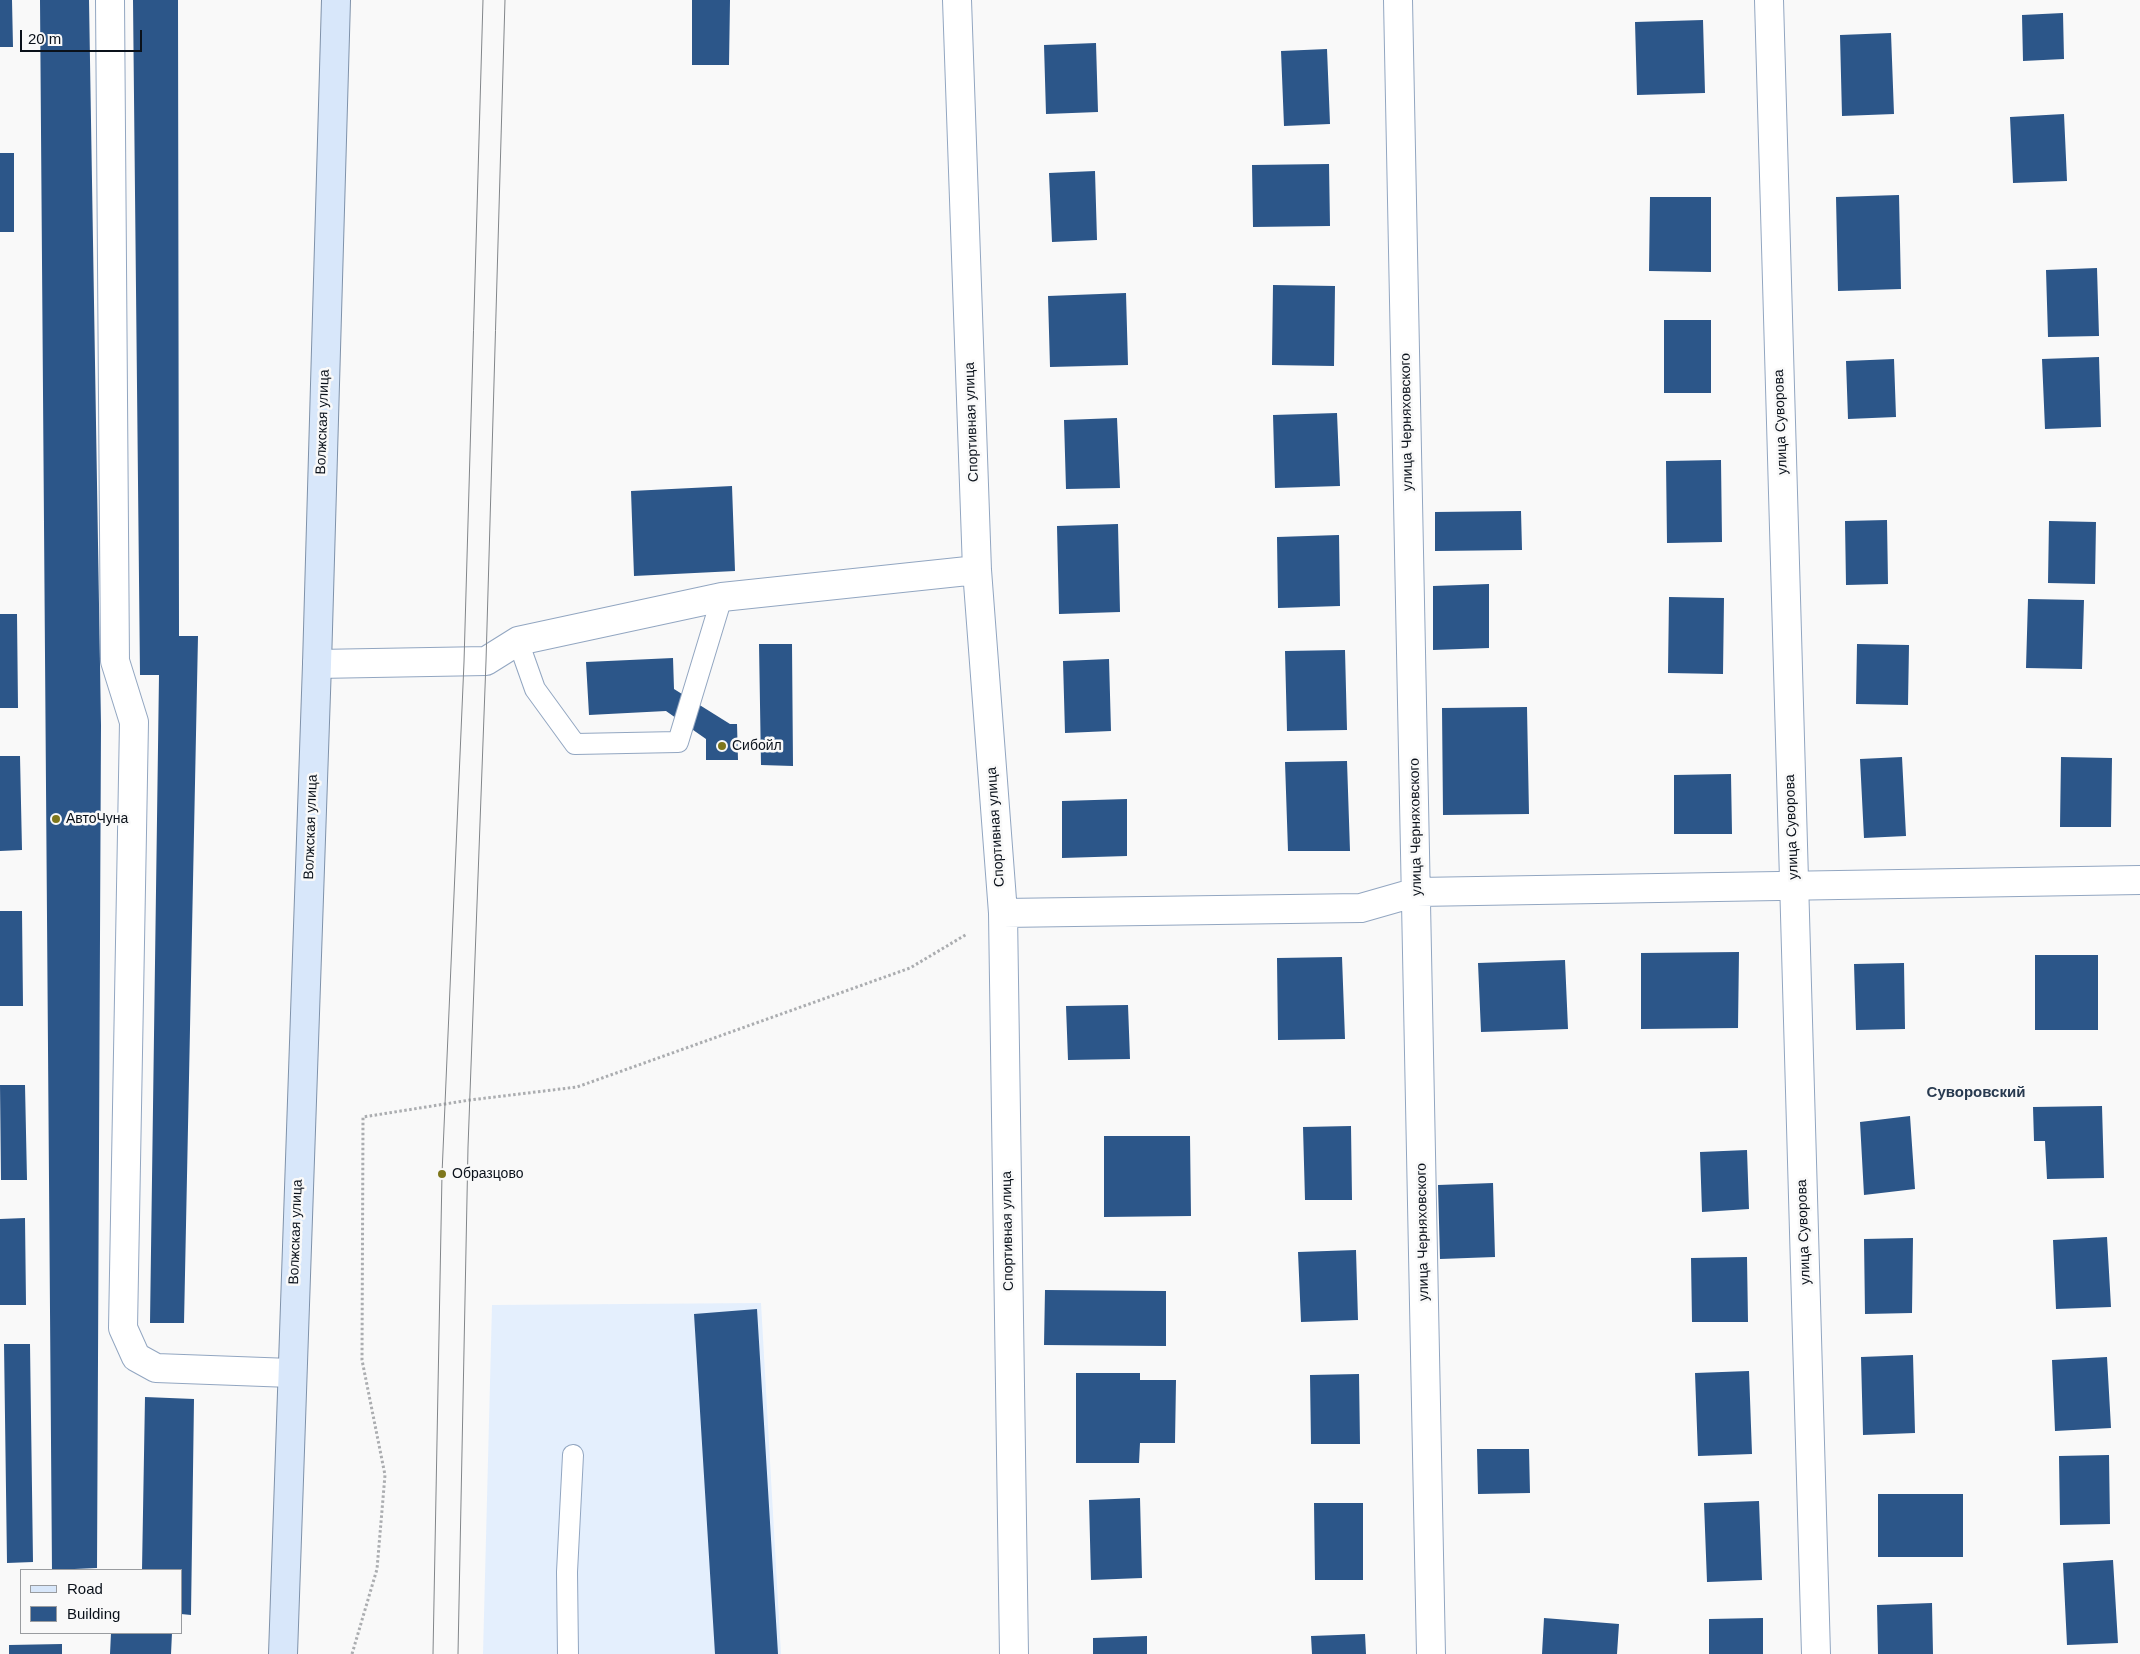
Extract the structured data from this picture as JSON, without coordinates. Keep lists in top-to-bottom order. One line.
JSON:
{"streets":{"main road":["Волжская улица"],"street":["Спортивная улица","улица Черняховского","улица Суворова"]},"districts":["Суворовский"],"places":["Сибойл","АвтоЧуна","Образцово"],"legend":["Road","Building"],"scale_bar":"20 m"}
